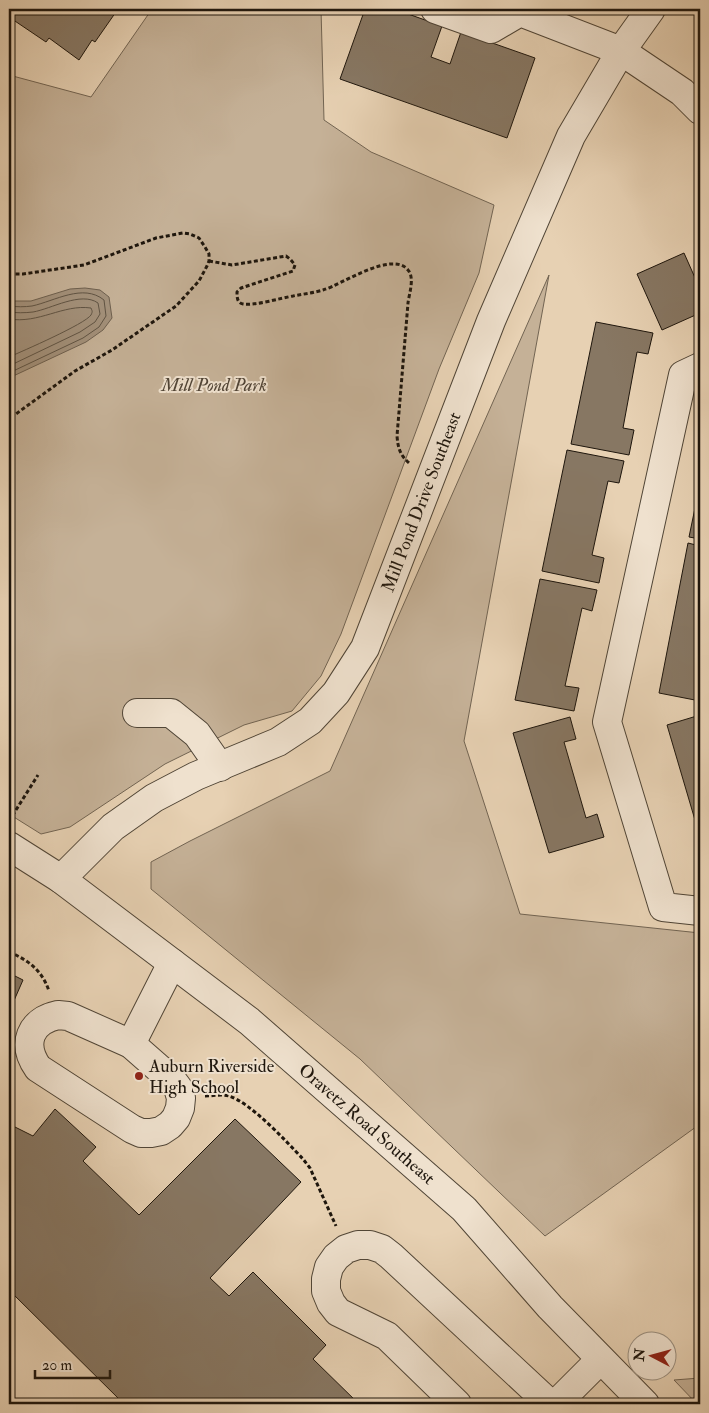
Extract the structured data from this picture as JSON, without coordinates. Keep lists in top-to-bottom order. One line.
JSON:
{"streets":{"street":["Mill Pond Drive Southeast","Oravetz Road Southeast"]},"crossings":[["Mill Pond Drive Southeast","Oravetz Road Southeast"]],"parks":["Mill Pond Park"],"places":["Auburn Riverside High School"],"scale_bar":"20 m","north":"left"}
